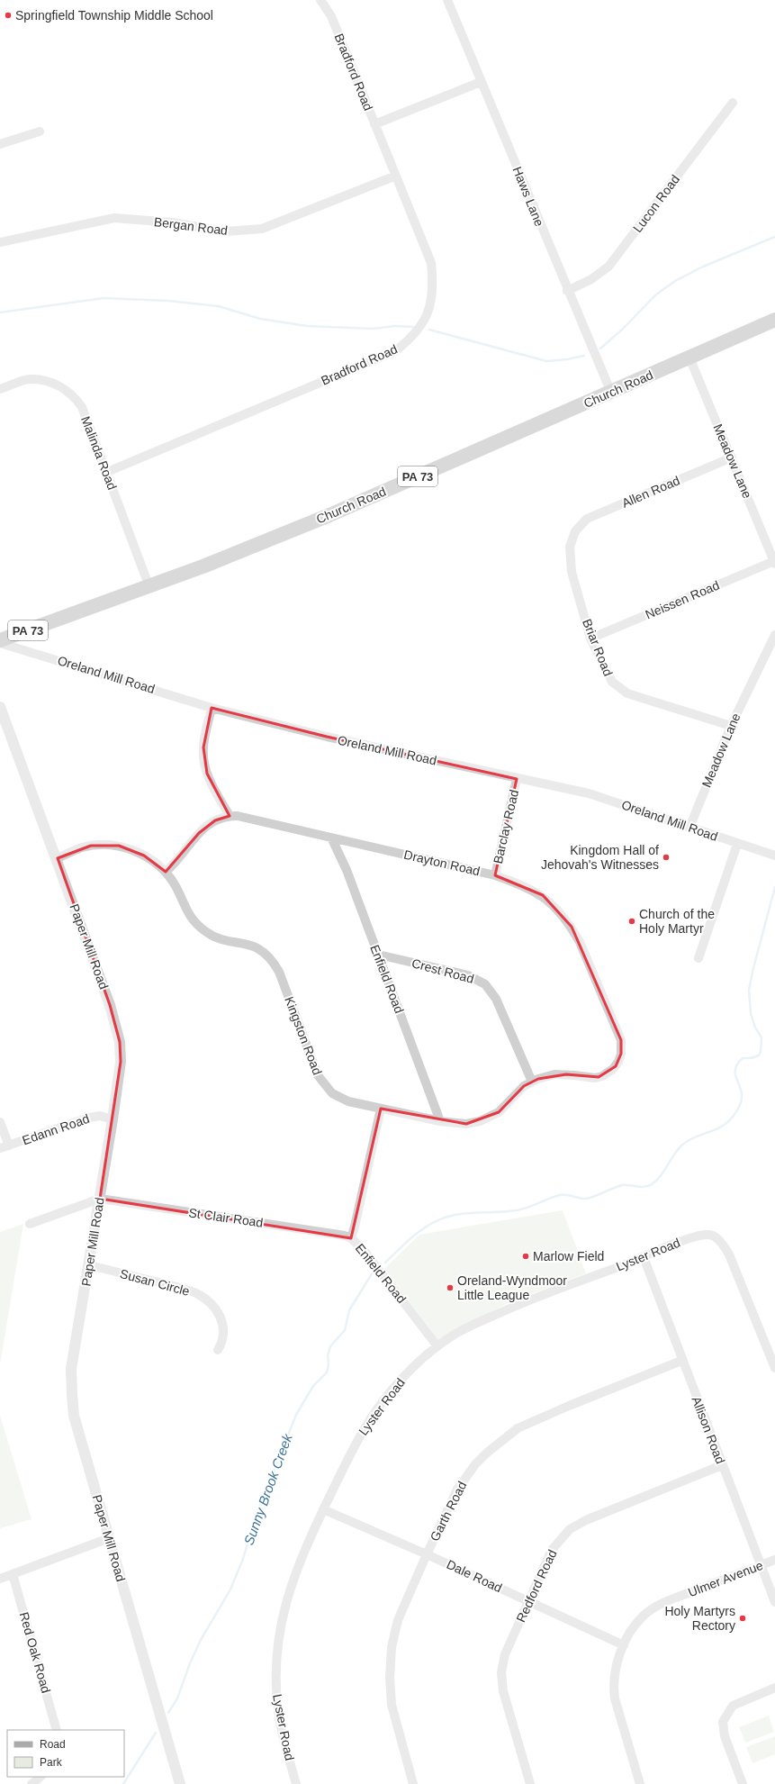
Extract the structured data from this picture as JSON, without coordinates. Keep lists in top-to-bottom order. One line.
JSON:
{"streets":{"main road":["Church Road","PA 73"],"street":["Bradford Road","Haws Lane","Lucon Road","Bergan Road","Malinda Road","Meadow Lane","Allen Road","Neissen Road","Briar Road","Oreland Mill Road","Barclay Road","Drayton Road","Paper Mill Road","Crest Road","Enfield Road","Kingston Road","Edann Road","St Clair Road","Lyster Road","Susan Circle","Allison Road","Garth Road","Dale Road","Ulmer Avenue","Redford Road","Red Oak Road"]},"crossings":[["Bradford Road","Bergan Road"],["Bradford Road","Malinda Road"],["Haws Lane","Lucon Road"],["Haws Lane","Church Road"],["Church Road","Malinda Road"],["Church Road","Meadow Lane"],["Church Road","Oreland Mill Road"],["Meadow Lane","Allen Road"],["Meadow Lane","Neissen Road"],["Meadow Lane","Briar Road"],["Meadow Lane","Oreland Mill Road"],["Allen Road","Briar Road"],["Neissen Road","Briar Road"],["Oreland Mill Road","Barclay Road"],["Barclay Road","Drayton Road"],["Drayton Road","Enfield Road"],["Drayton Road","Kingston Road"],["Paper Mill Road","Kingston Road"],["Paper Mill Road","Edann Road"],["Paper Mill Road","St Clair Road"],["Paper Mill Road","Susan Circle"],["Crest Road","Enfield Road"],["Crest Road","Kingston Road"],["Enfield Road","Kingston Road"],["Enfield Road","St Clair Road"],["Enfield Road","Lyster Road"],["Lyster Road","Allison Road"],["Lyster Road","Dale Road"],["Allison Road","Garth Road"],["Allison Road","Ulmer Avenue"],["Allison Road","Redford Road"],["Garth Road","Dale Road"],["Dale Road","Ulmer Avenue"],["Dale Road","Redford Road"]],"water":["Sunny Brook Creek"],"places":["Springfield Township Middle School","Kingdom Hall of Jehovah's Witnesses","Church of the Holy Martyr","Marlow Field","Oreland-Wyndmoor Little League","Holy Martyrs Rectory"],"legend":["Road","Park"]}
